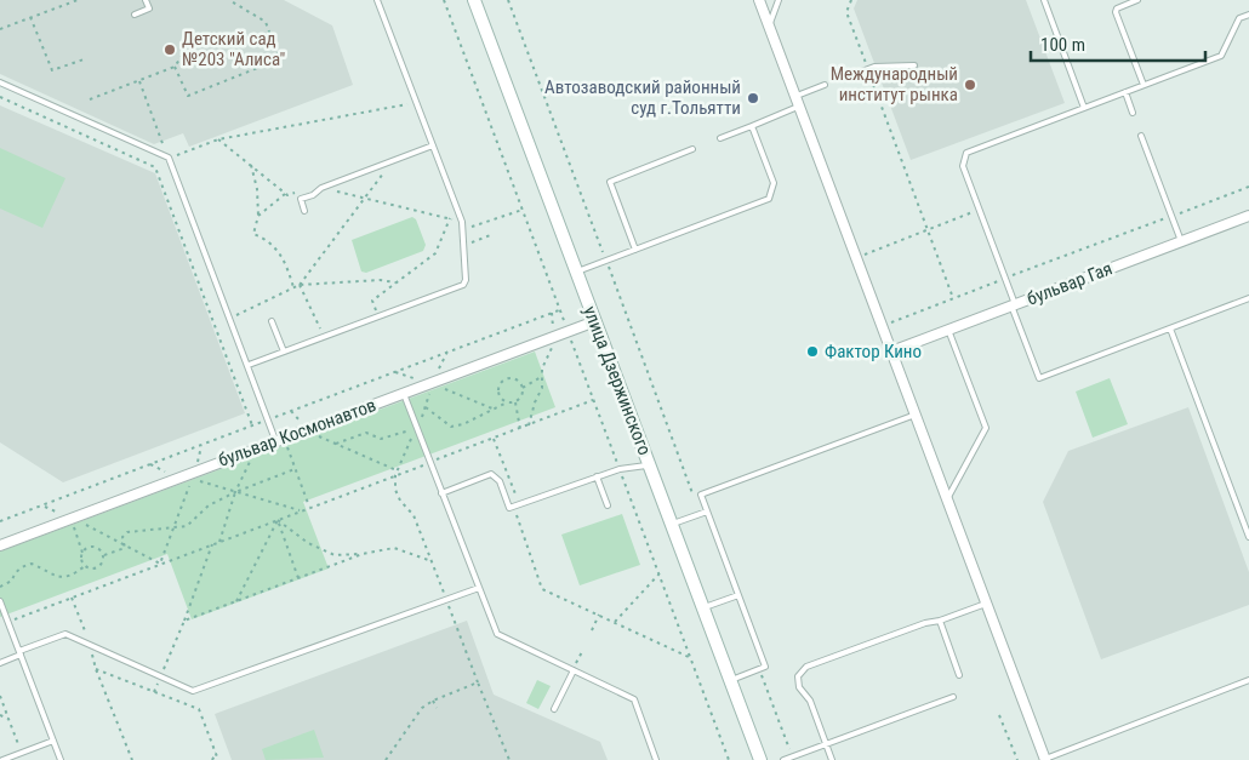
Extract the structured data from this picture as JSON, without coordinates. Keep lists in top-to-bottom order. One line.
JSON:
{"streets":{"main road":["улица Дзержинского"],"street":["бульвар Гая","бульвар Космонавтов"]},"crossings":[["улица Дзержинского","бульвар Космонавтов"]],"places":["Детский сад №203 \"Алиса\"","Международный институт рынка","Автозаводский районный суд г.Тольятти","Фактор Кино"],"scale_bar":"100 m"}
